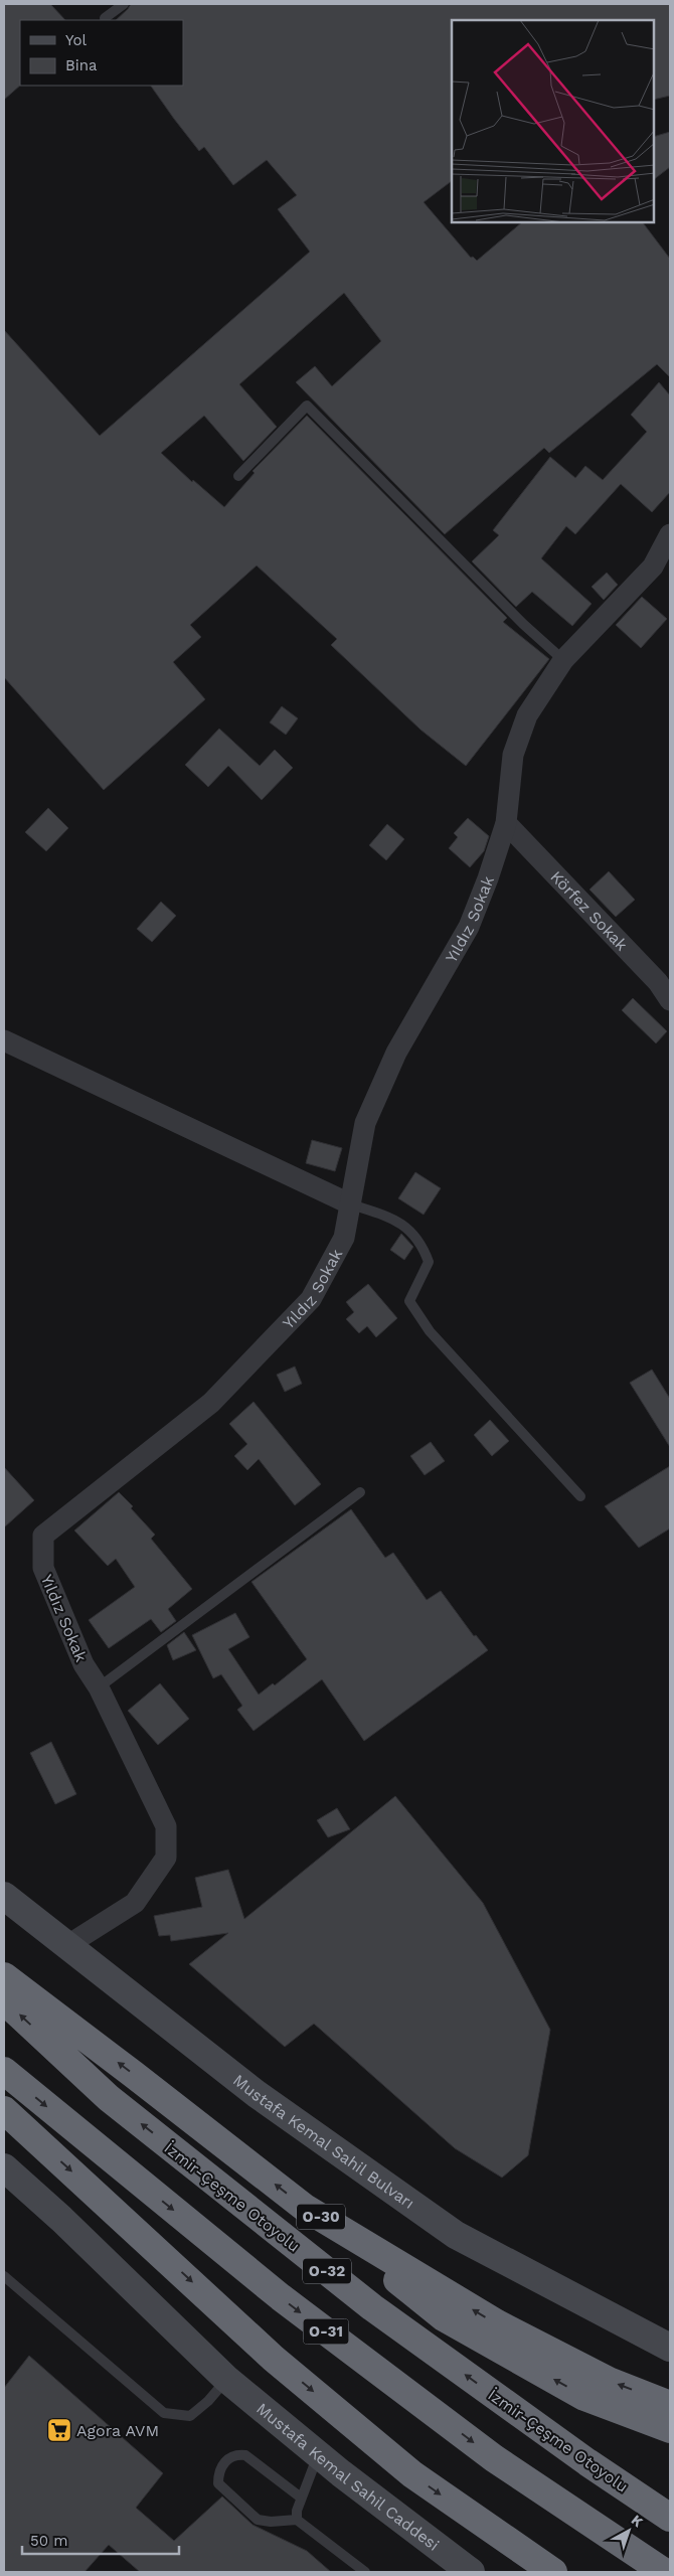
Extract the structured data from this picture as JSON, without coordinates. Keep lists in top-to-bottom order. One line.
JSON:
{"streets":{"highway":["İzmir-Çeşme Otoyolu","O-30","O-32","O-31"],"main road":["Mustafa Kemal Sahil Bulvarı","Mustafa Kemal Sahil Caddesi"],"street":["Körfez Sokak","Yıldız Sokak"]},"crossings":[["Körfez Sokak","Yıldız Sokak"],["Yıldız Sokak","Mustafa Kemal Sahil Bulvarı"]],"places":{"supermarket":["Agora AVM"]},"legend":["Yol","Bina"],"scale_bar":"50 m","north":"top right"}
